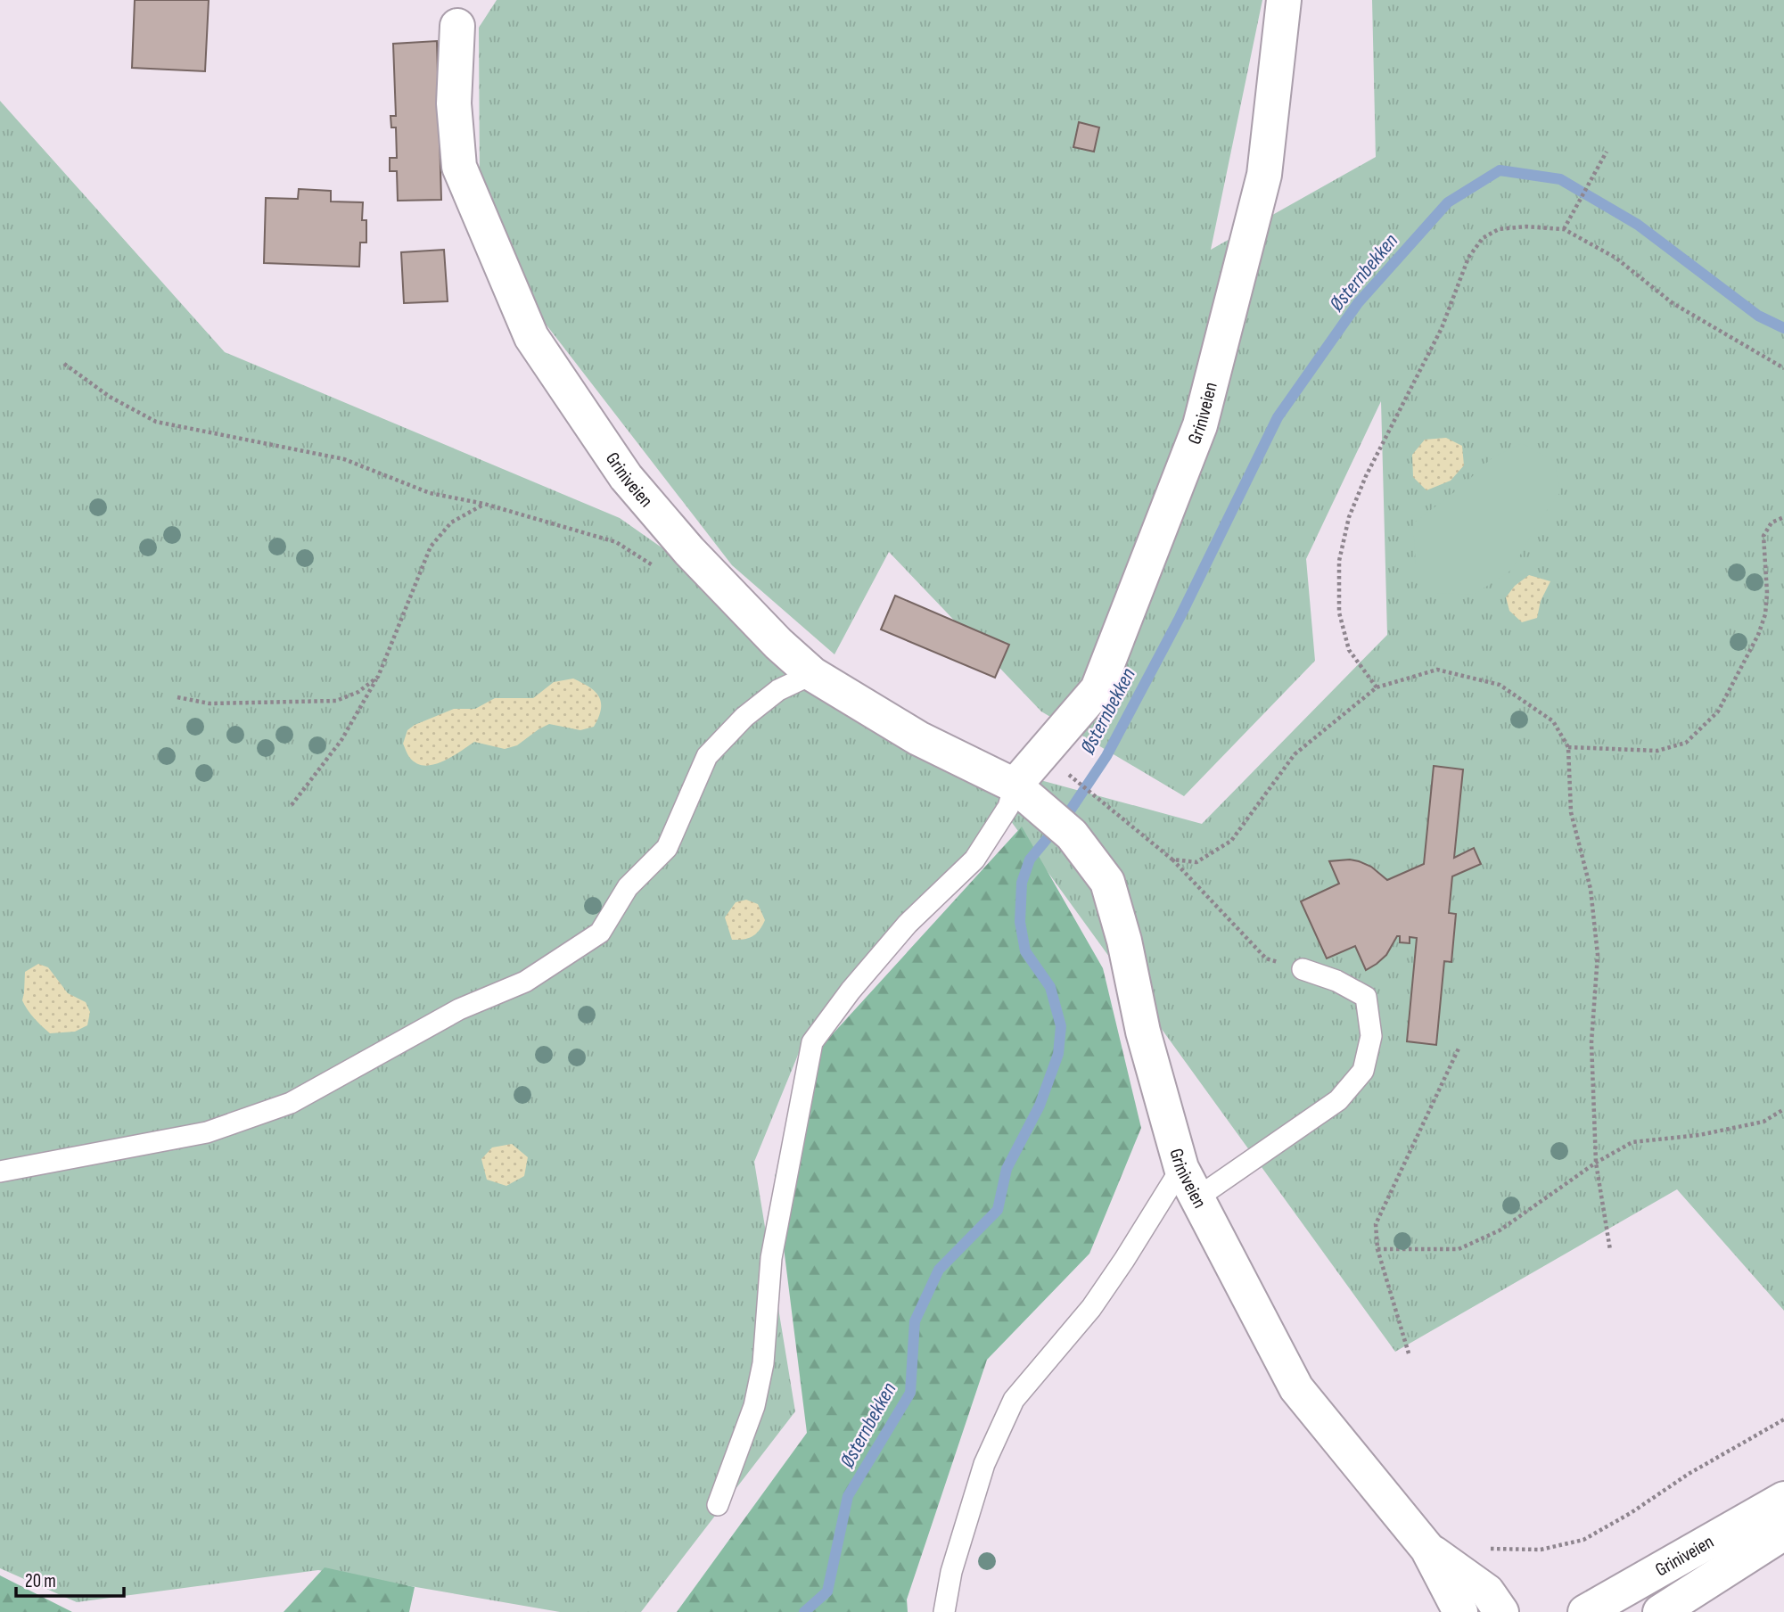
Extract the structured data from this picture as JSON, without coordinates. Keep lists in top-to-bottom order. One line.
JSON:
{"streets":{"street":["Griniveien"]},"water":["Østernbekken"],"scale_bar":"20 m"}
